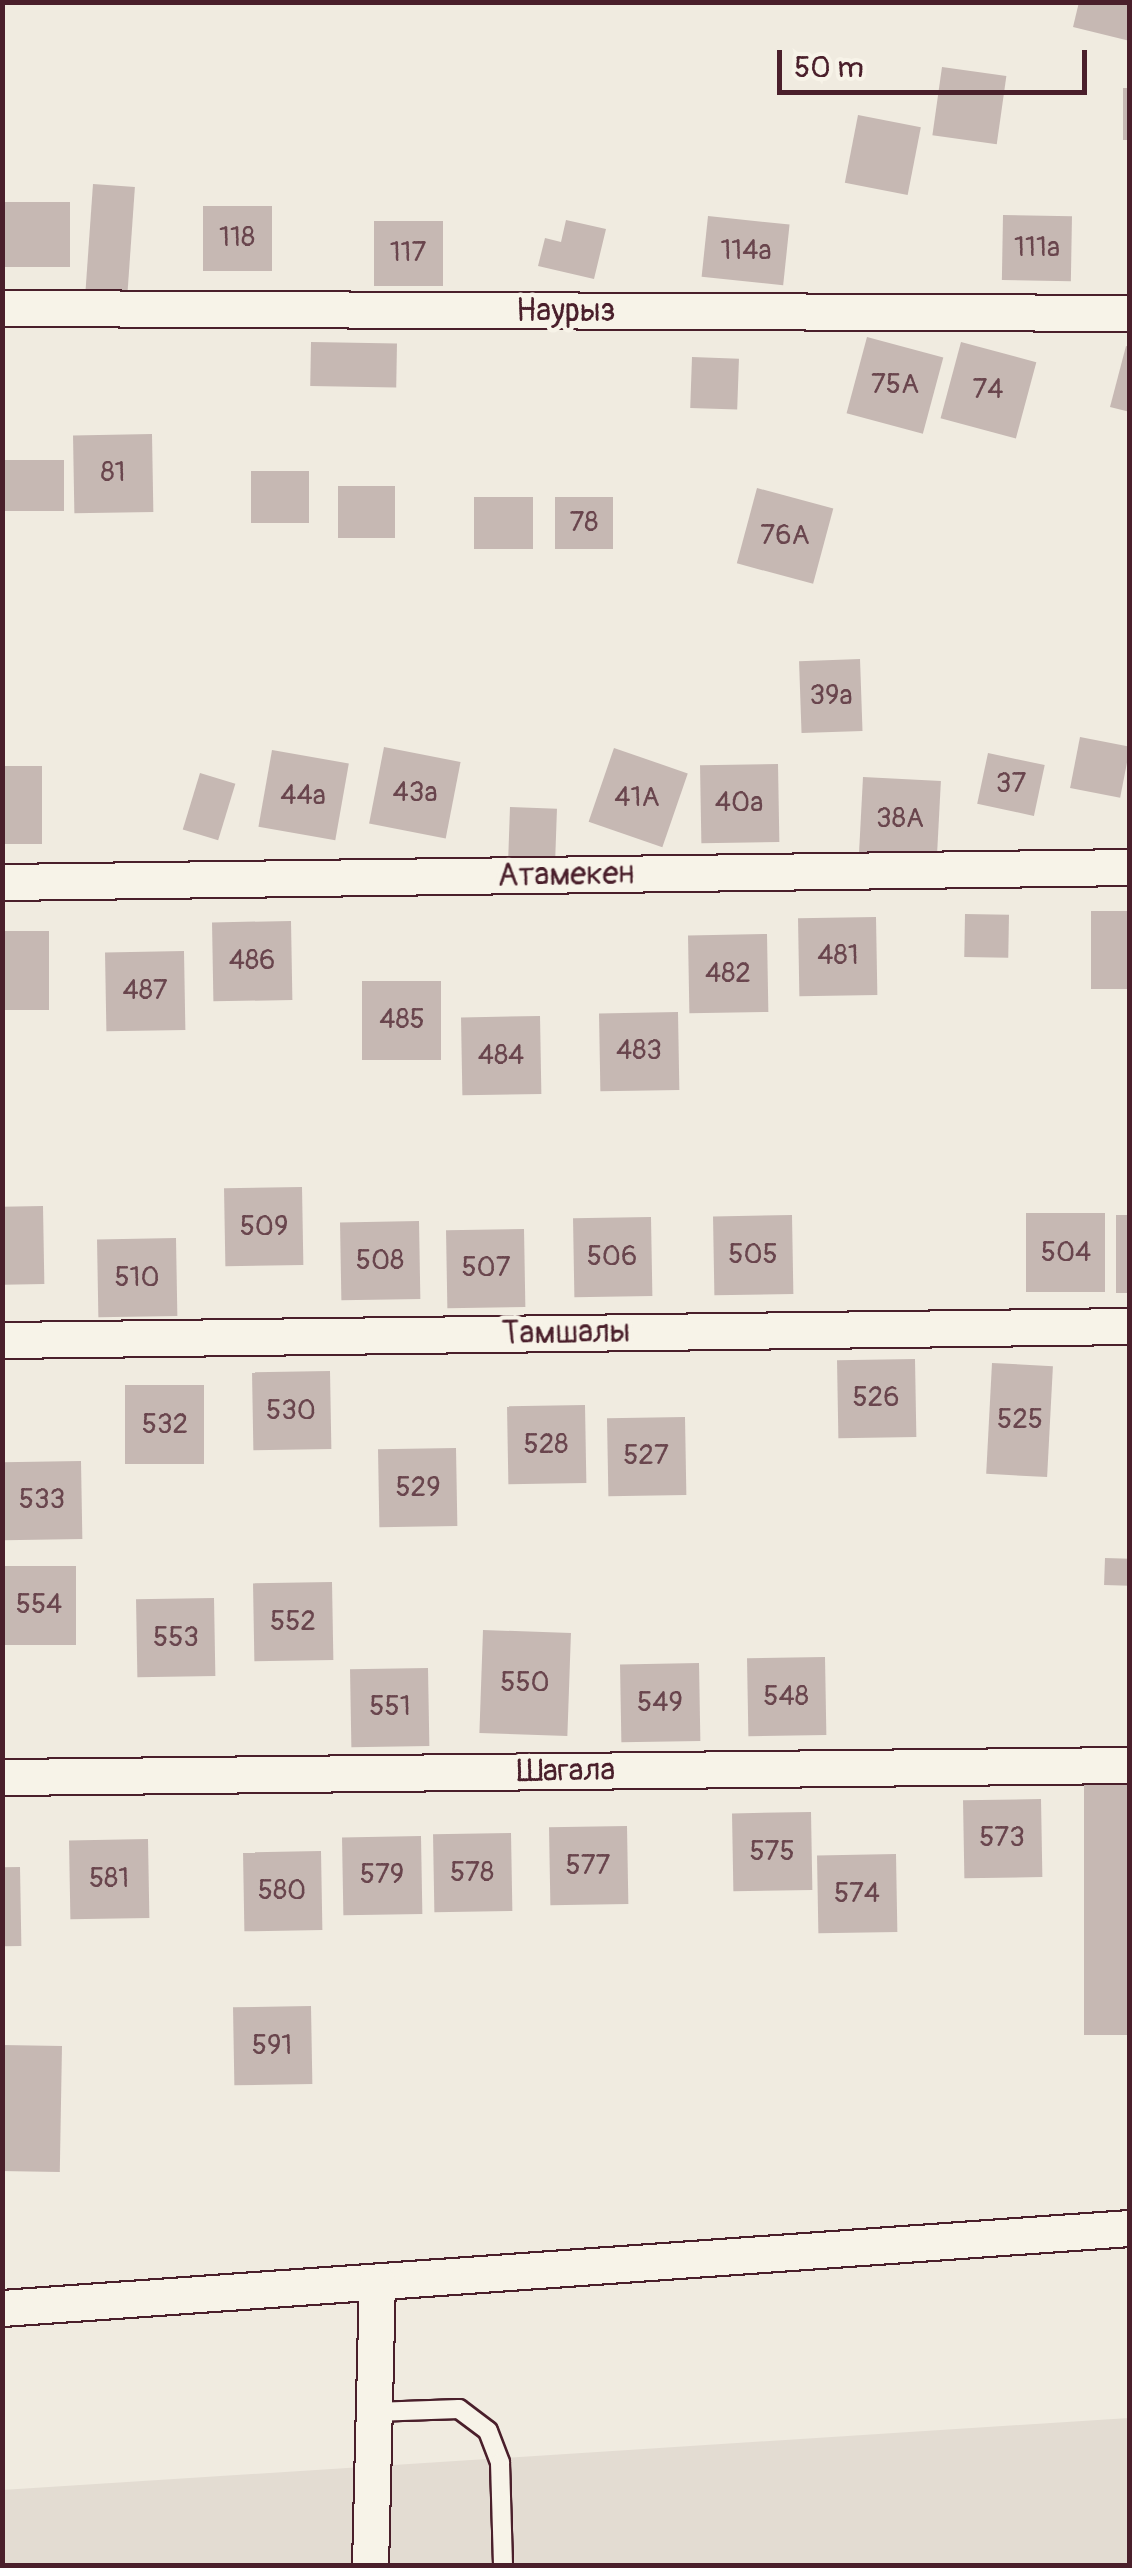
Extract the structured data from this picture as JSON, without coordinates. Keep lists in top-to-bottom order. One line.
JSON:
{"streets":{"street":["Наурыз","Атамекен","Тамшалы","Шагала"]},"house_numbers":["118","111а","114а","117","75А","74","81","78","76А","39а","37","43а","44а","41А","40а","38А","481","486","482","487","485","483","484","509","504","505","506","508","507","510","526","530","525","532","528","527","529","533","554","552","553","550","548","549","551","573","575","577","578","579","581","580","574","591"],"scale_bar":"50 m"}
